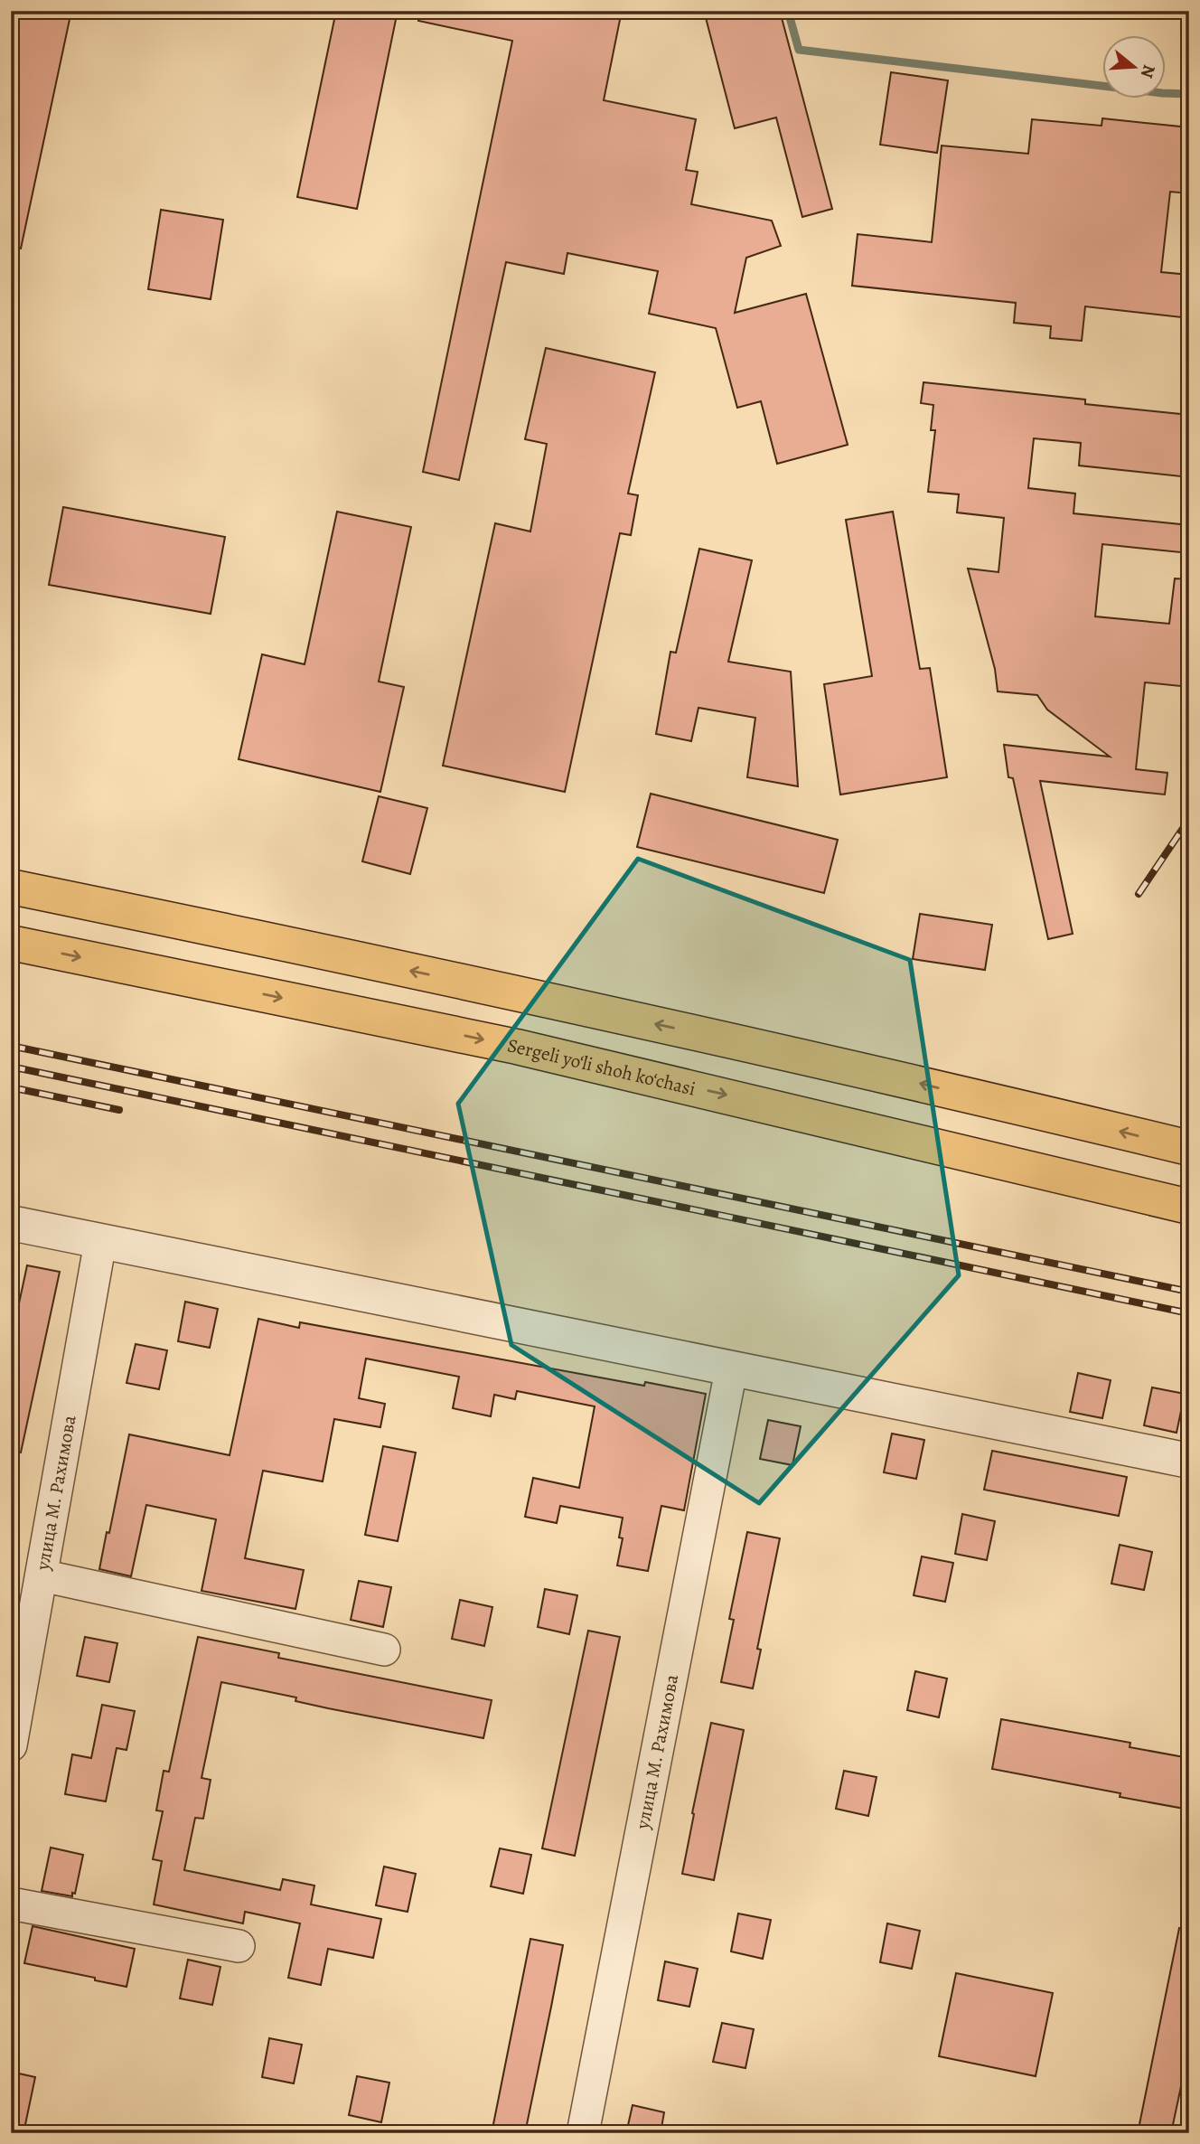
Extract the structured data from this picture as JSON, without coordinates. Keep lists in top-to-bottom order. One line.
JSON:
{"streets":{"main road":["Sergeli yo‘li shoh ko‘chasi"],"street":["улица М. Рахимова"]},"north":"right"}
